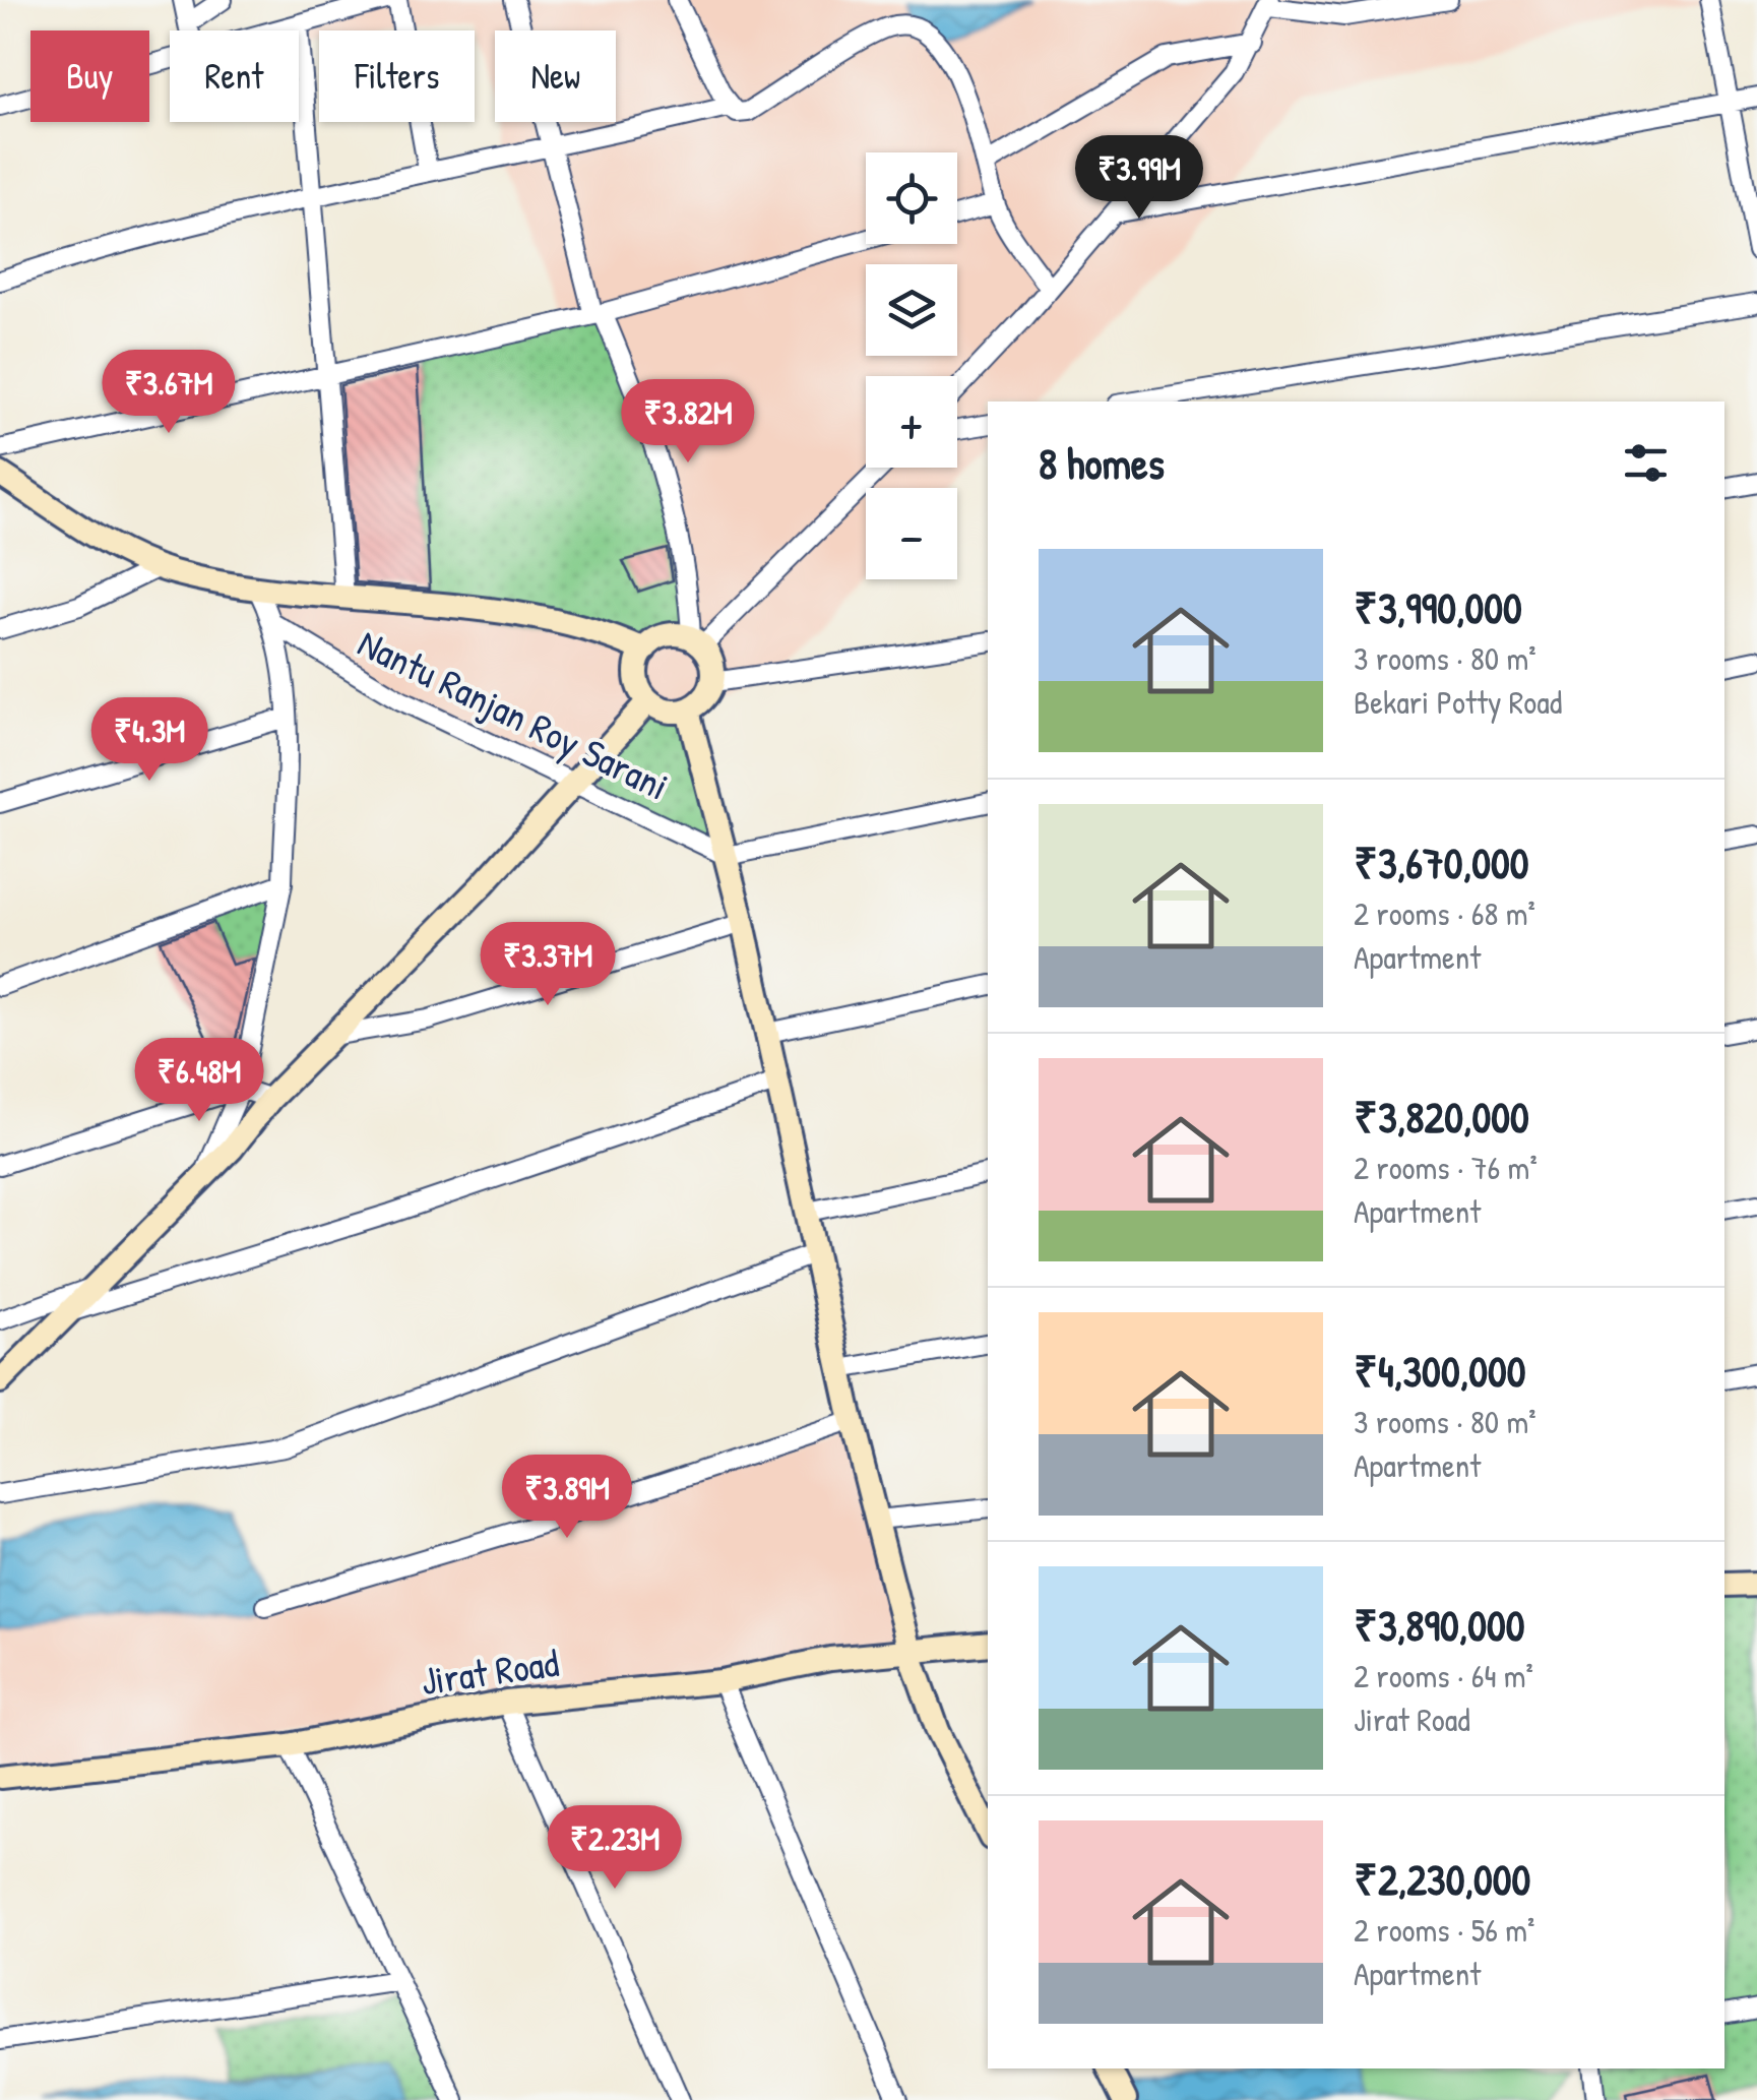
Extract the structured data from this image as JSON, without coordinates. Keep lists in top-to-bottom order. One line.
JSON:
{"streets":{"main road":["Jirat Road"],"street":["Nantu Ranjan Roy Sarani"]},"page":{"chip":["Buy","Rent","Filters","New"],"price":["₹3.99M","₹3.67M","₹3.82M","₹4.3M","₹3.37M","₹6.48M","₹3.89M","₹2.23M"],"map_buttons":["+","−"],"heading":"8 homes","list":[{"name":"₹3,990,000","note":"3 rooms · 80 m² · Bekari Potty Road"},{"name":"₹3,670,000","note":"2 rooms · 68 m² · Apartment"},{"name":"₹3,820,000","note":"2 rooms · 76 m² · Apartment"},{"name":"₹4,300,000","note":"3 rooms · 80 m² · Apartment"},{"name":"₹3,890,000","note":"2 rooms · 64 m² · Jirat Road"},{"name":"₹2,230,000","note":"2 rooms · 56 m² · Apartment"}]}}
